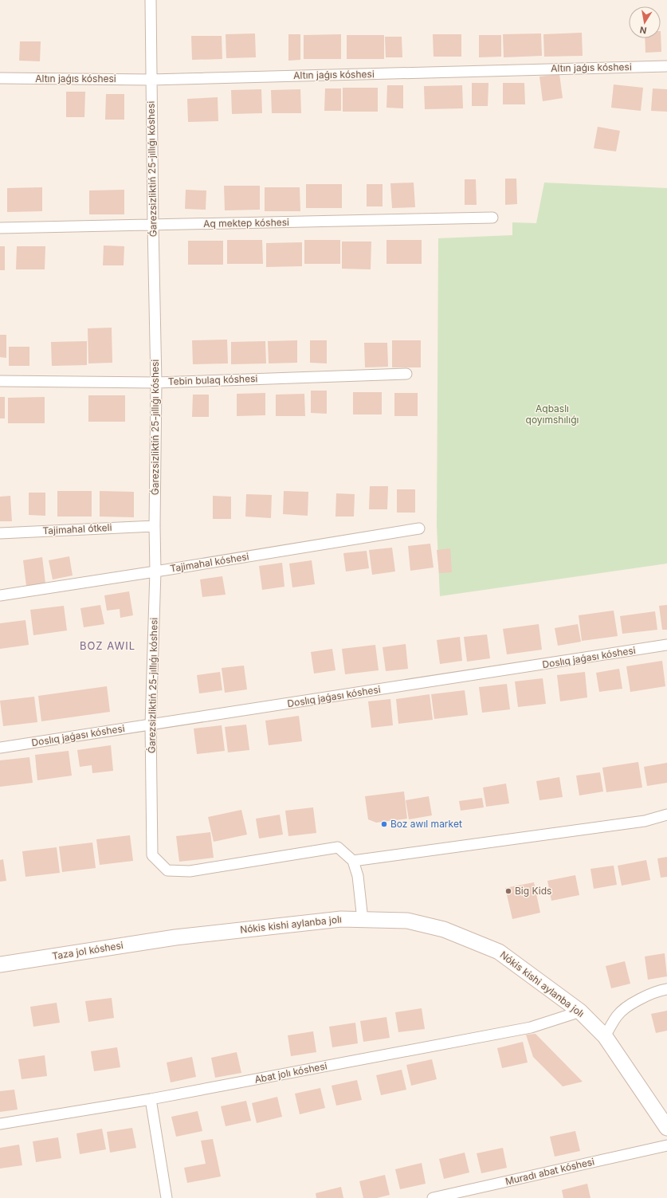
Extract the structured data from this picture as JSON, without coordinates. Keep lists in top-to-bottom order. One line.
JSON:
{"streets":{"main road":["Nókis kishi aylanba jolı","Taza jol kóshesi"],"street":["Altın jaǵıs kóshesi","Ǵarezsizliktiń 25-jıllıǵı kóshesi","Aq mektep kóshesi","Tebin bulaq kóshesi","Tajimahal ótkeli","Tajimahal kóshesi","Doslıq jaǵası kóshesi","Abat jolı kóshesi","Muradı abat kóshesi"]},"crossings":[["Altın jaǵıs kóshesi","Ǵarezsizliktiń 25-jıllıǵı kóshesi"],["Ǵarezsizliktiń 25-jıllıǵı kóshesi","Aq mektep kóshesi"],["Ǵarezsizliktiń 25-jıllıǵı kóshesi","Tebin bulaq kóshesi"],["Ǵarezsizliktiń 25-jıllıǵı kóshesi","Tajimahal ótkeli"],["Ǵarezsizliktiń 25-jıllıǵı kóshesi","Tajimahal kóshesi"],["Ǵarezsizliktiń 25-jıllıǵı kóshesi","Doslıq jaǵası kóshesi"],["Nókis kishi aylanba jolı","Taza jol kóshesi"],["Nókis kishi aylanba jolı","Abat jolı kóshesi"]],"districts":["BOZ AWIL"],"parks":["Aqbaslı qoyımshılıǵı"],"places":["Boz awıl market","Big Kids"],"north":"bottom"}
